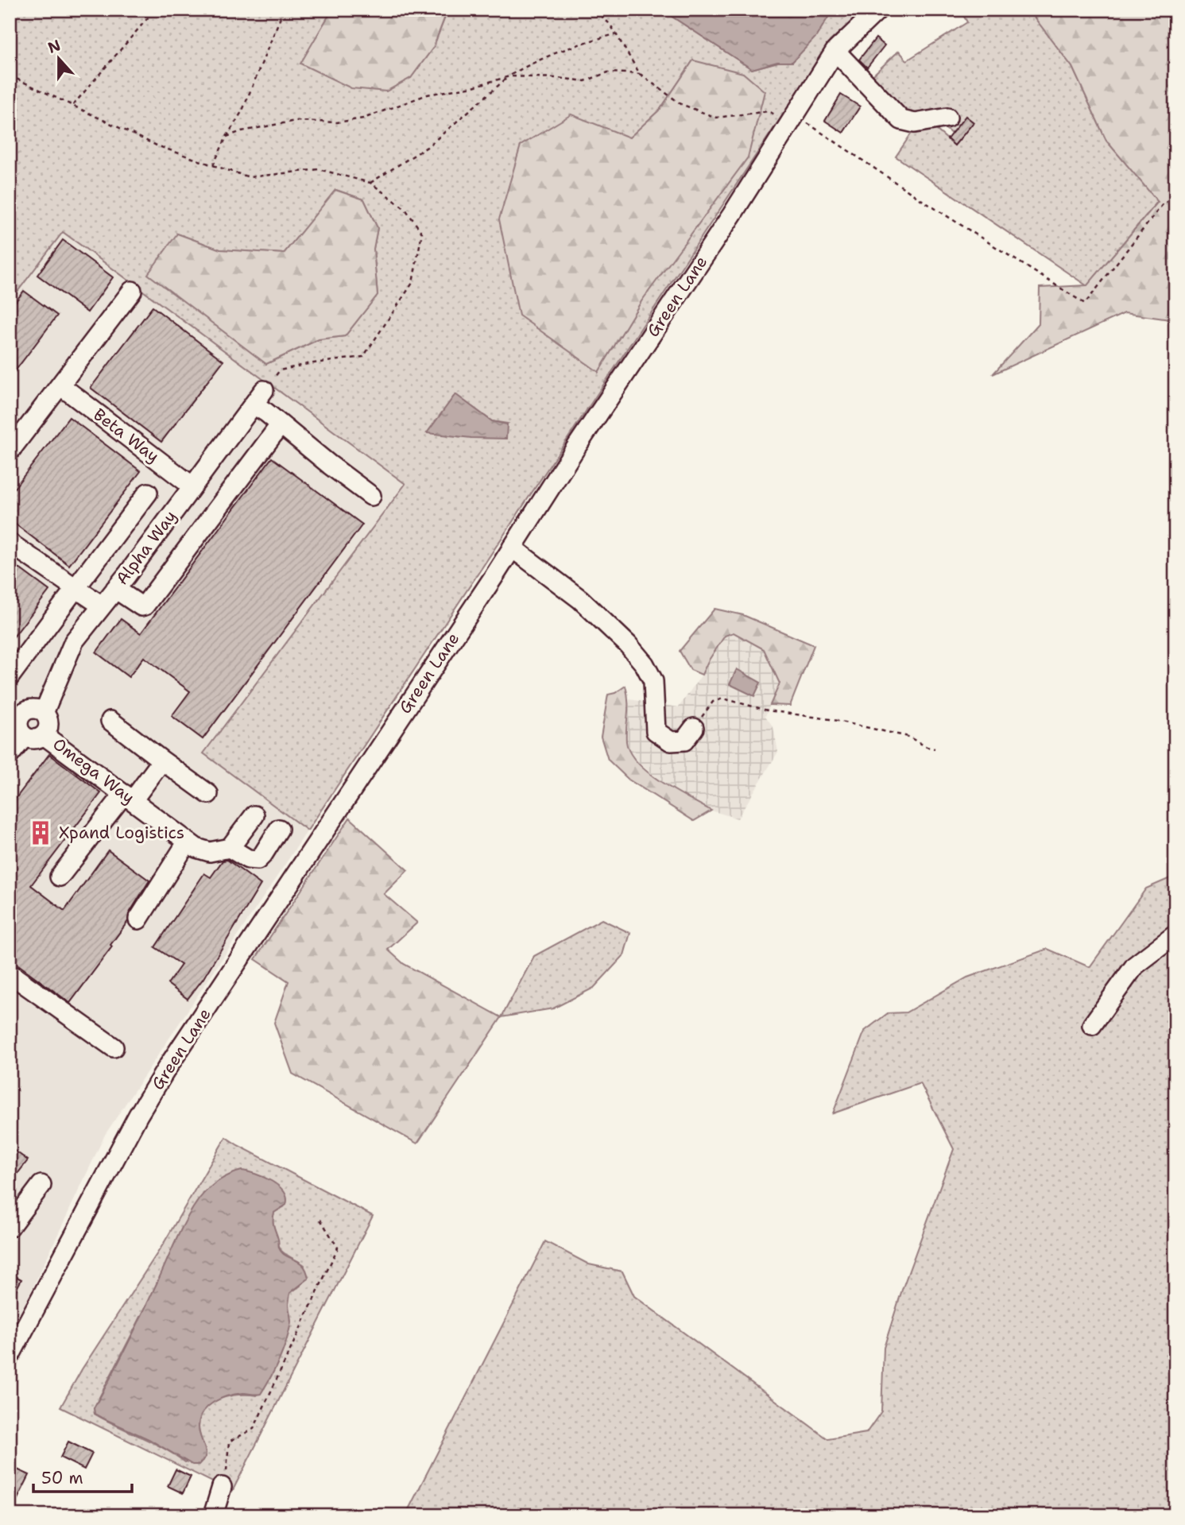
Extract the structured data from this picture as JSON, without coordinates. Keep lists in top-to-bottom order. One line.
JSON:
{"streets":{"street":["Green Lane","Beta Way","Alpha Way","Omega Way"]},"crossings":[["Beta Way","Alpha Way"],["Alpha Way","Omega Way"]],"places":{"building":["Xpand Logistics"]},"scale_bar":"50 m","north":"top"}
